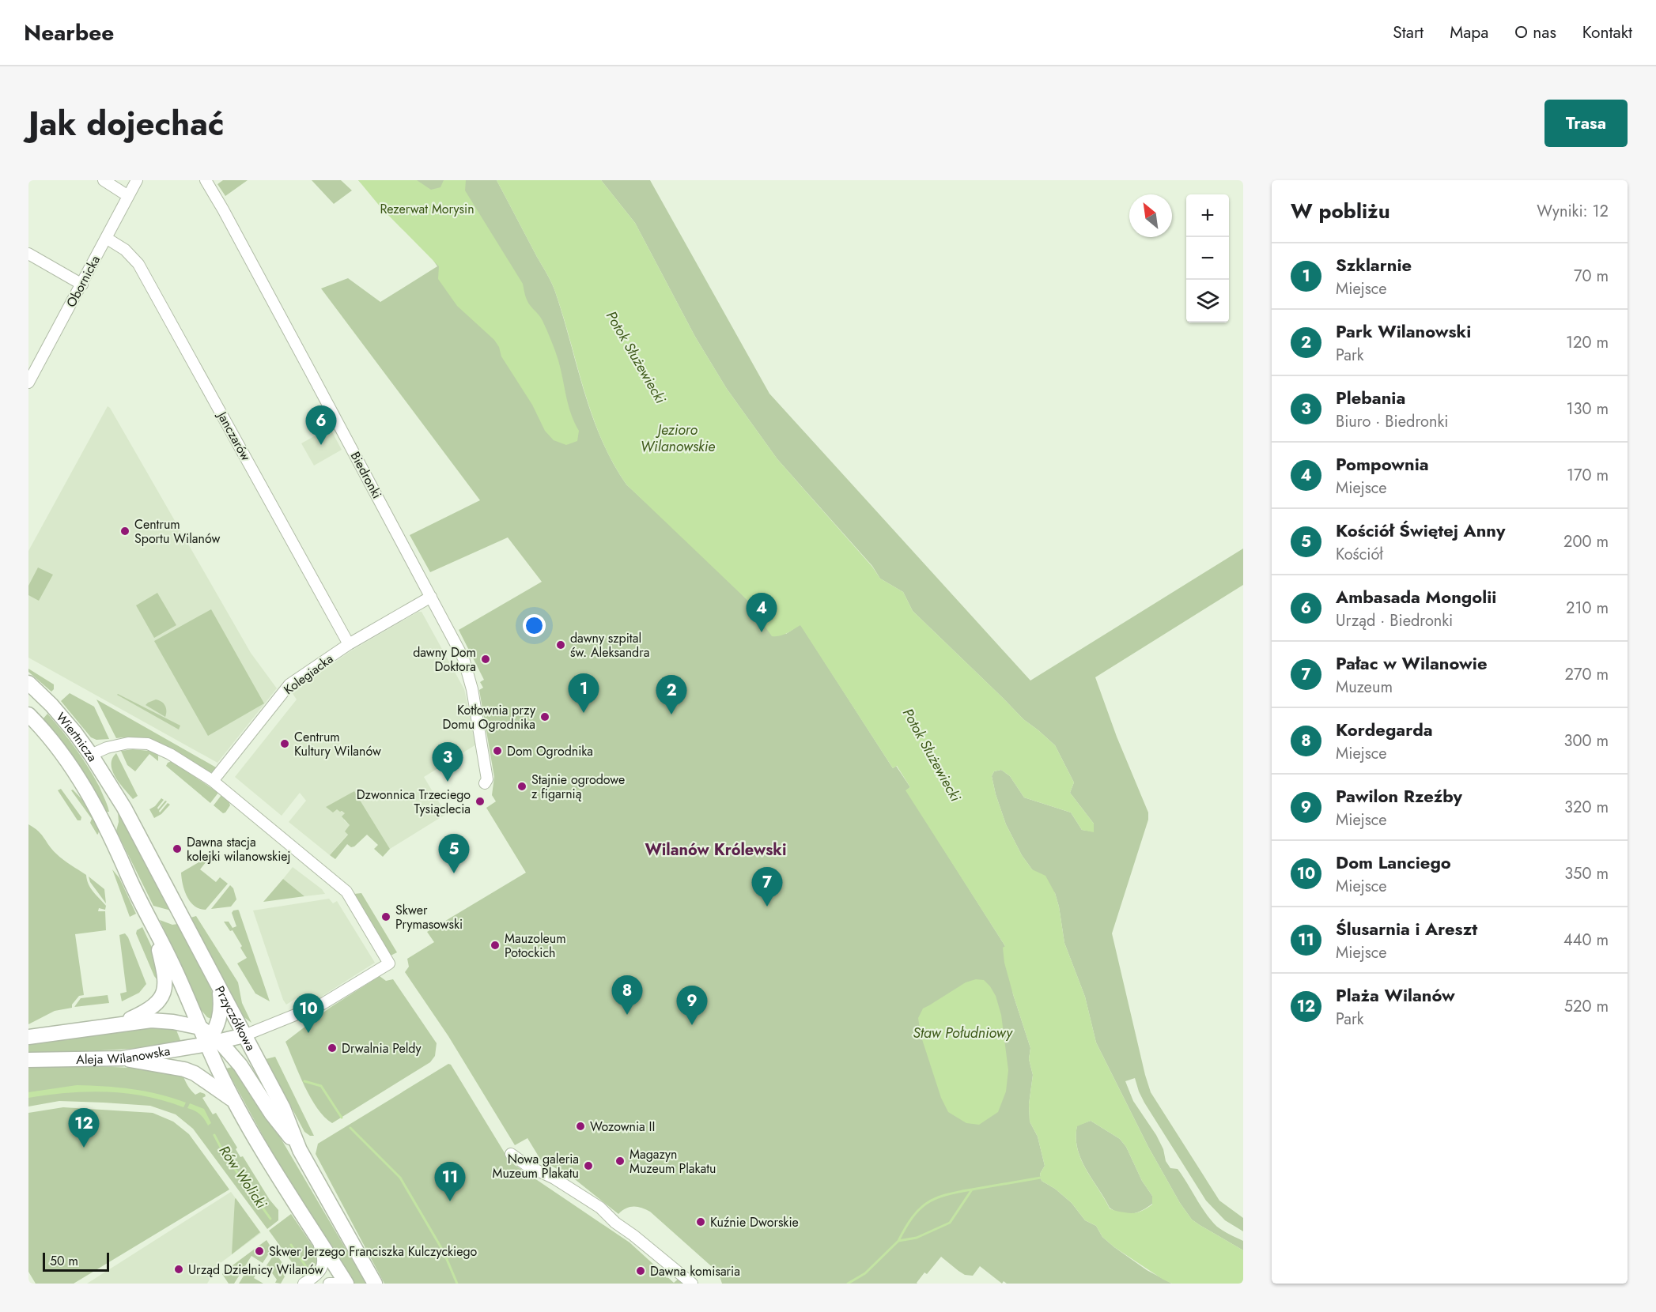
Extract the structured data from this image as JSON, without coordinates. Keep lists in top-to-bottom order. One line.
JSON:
{"streets":{"main road":["Wiertnicza","Przyczółkowa","Aleja Wilanowska"],"street":["Obornicka","Janczarów","Biedronki","Kolegiacka"]},"crossings":[["Obornicka","Janczarów"],["Janczarów","Kolegiacka"],["Biedronki","Kolegiacka"],["Kolegiacka","Wiertnicza"],["Wiertnicza","Przyczółkowa"],["Wiertnicza","Aleja Wilanowska"],["Przyczółkowa","Aleja Wilanowska"]],"districts":["Wilanów Królewski"],"water":["Potok Służewiecki","Jezioro Wilanowskie","Staw Południowy","Rów Wolicki"],"parks":["Rezerwat Morysin"],"places":["Centrum Sportu Wilanów","dawny szpital św. Aleksandra","dawny Dom Doktora","Kotłownia przy Domu Ogrodnika","Centrum Kultury Wilanów","Dom Ogrodnika","Stajnie ogrodowe z figarnią","Dzwonnica Trzeciego Tysiąclecia","Dawna stacja kolejki wilanowskiej","Skwer Prymasowski","Mauzoleum Potockich","Drwalnia Peldy","Wozownia II","Magazyn Muzeum Plakatu","Nowa galeria Muzeum Plakatu","Kuźnie Dworskie","Skwer Jerzego Franciszka Kulczyckiego","Urząd Dzielnicy Wilanów","Dawna komisaria"],"scale_bar":"50 m","north":"top left","page":{"header":"Nearbee","nav":["Start","Mapa","O nas","Kontakt"],"title":"Jak dojechać","buttons":"Trasa","heading":["W pobliżu","Wyniki: 12"],"map_buttons":["+","−"],"list":[{"mark":"1","name":"Szklarnie","note":"Miejsce","value":"70 m"},{"mark":"2","name":"Park Wilanowski","note":"Park","value":"120 m"},{"mark":"3","name":"Plebania","note":"Biuro · Biedronki","value":"130 m"},{"mark":"4","name":"Pompownia","note":"Miejsce","value":"170 m"},{"mark":"5","name":"Kościół Świętej Anny","note":"Kościół","value":"200 m"},{"mark":"6","name":"Ambasada Mongolii","note":"Urząd · Biedronki","value":"210 m"},{"mark":"7","name":"Pałac w Wilanowie","note":"Muzeum","value":"270 m"},{"mark":"8","name":"Kordegarda","note":"Miejsce","value":"300 m"},{"mark":"9","name":"Pawilon Rzeźby","note":"Miejsce","value":"320 m"},{"mark":"10","name":"Dom Lanciego","note":"Miejsce","value":"350 m"},{"mark":"11","name":"Ślusarnia i Areszt","note":"Miejsce","value":"440 m"},{"mark":"12","name":"Plaża Wilanów","note":"Park","value":"520 m"}],"pins":["6","4","1","2","3","5","7","8","9","10","12","11"],"scale":"50 m"}}
